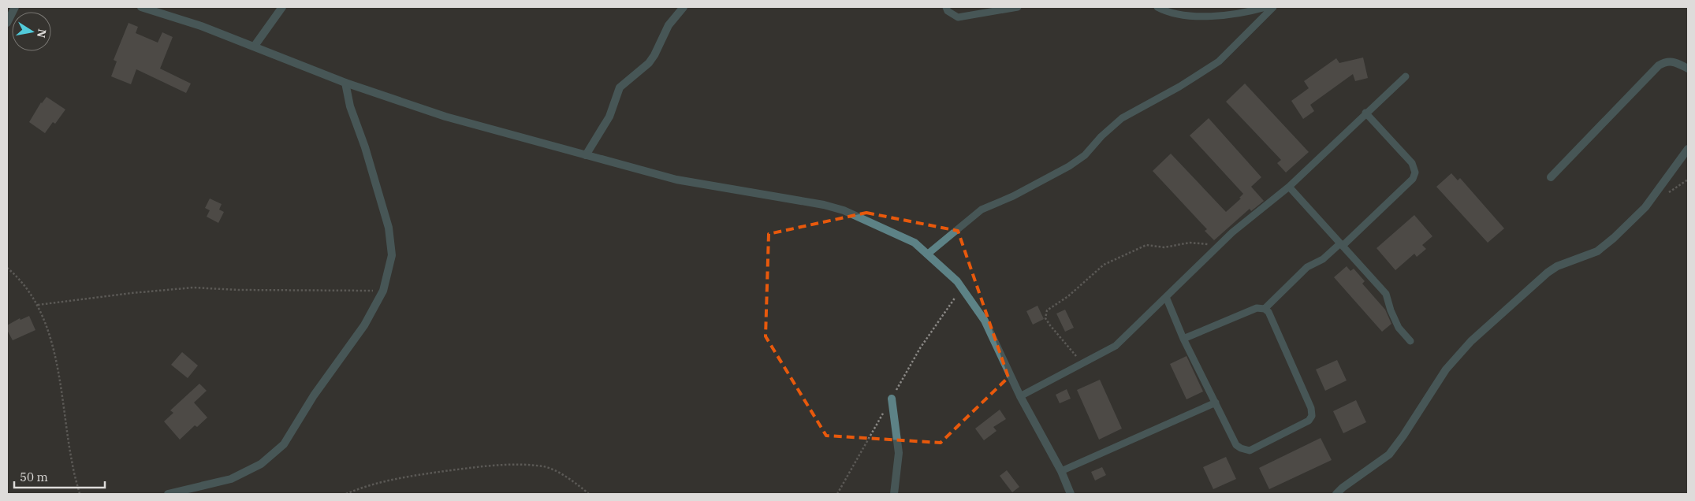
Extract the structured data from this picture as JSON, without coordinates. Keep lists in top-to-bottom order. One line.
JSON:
{"scale_bar":"50 m","north":"right"}
